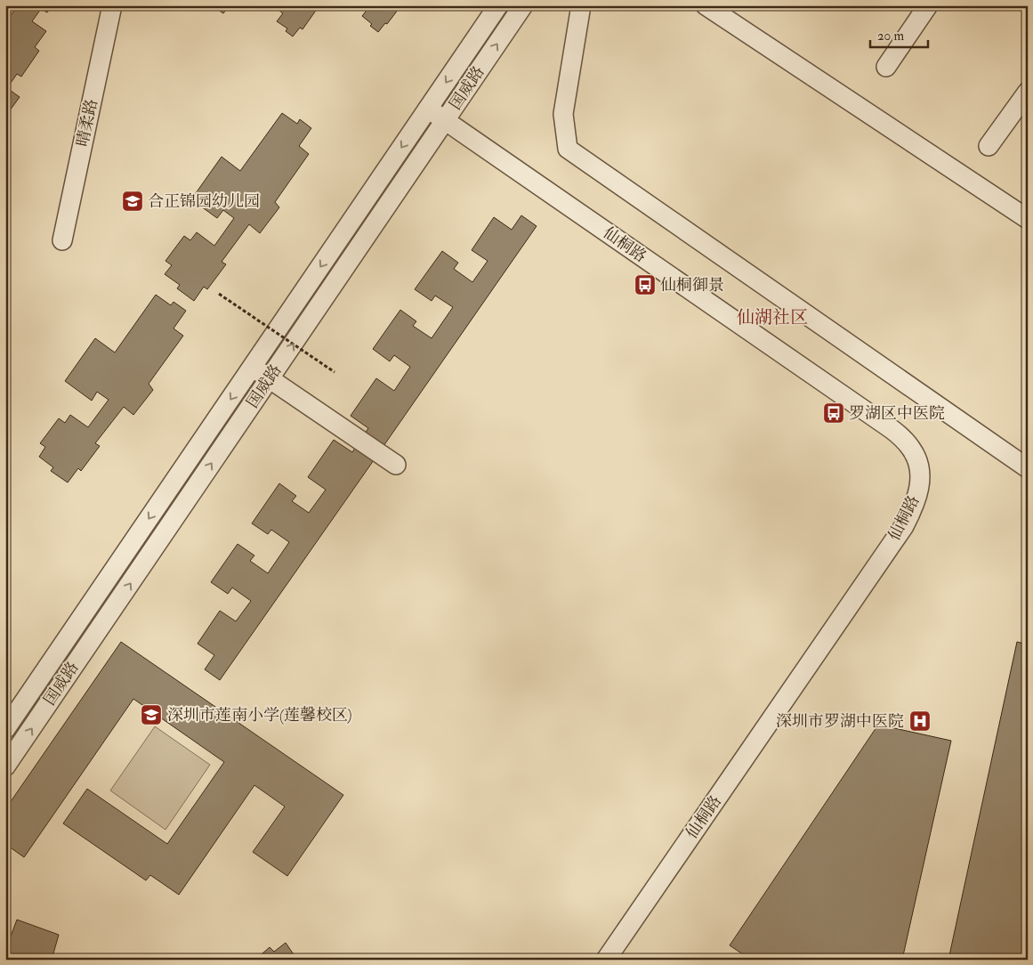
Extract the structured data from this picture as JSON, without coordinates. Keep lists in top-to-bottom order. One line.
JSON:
{"streets":{"street":["国威路","晴柔路","仙桐路"]},"crossings":[["国威路","仙桐路"]],"districts":["仙湖社区"],"places":{"school or university":["合正锦园幼儿园","深圳市莲南小学(莲馨校区)"],"bus stop":["仙桐御景","罗湖区中医院"],"hospital":["深圳市罗湖中医院"]},"scale_bar":"20 m"}
